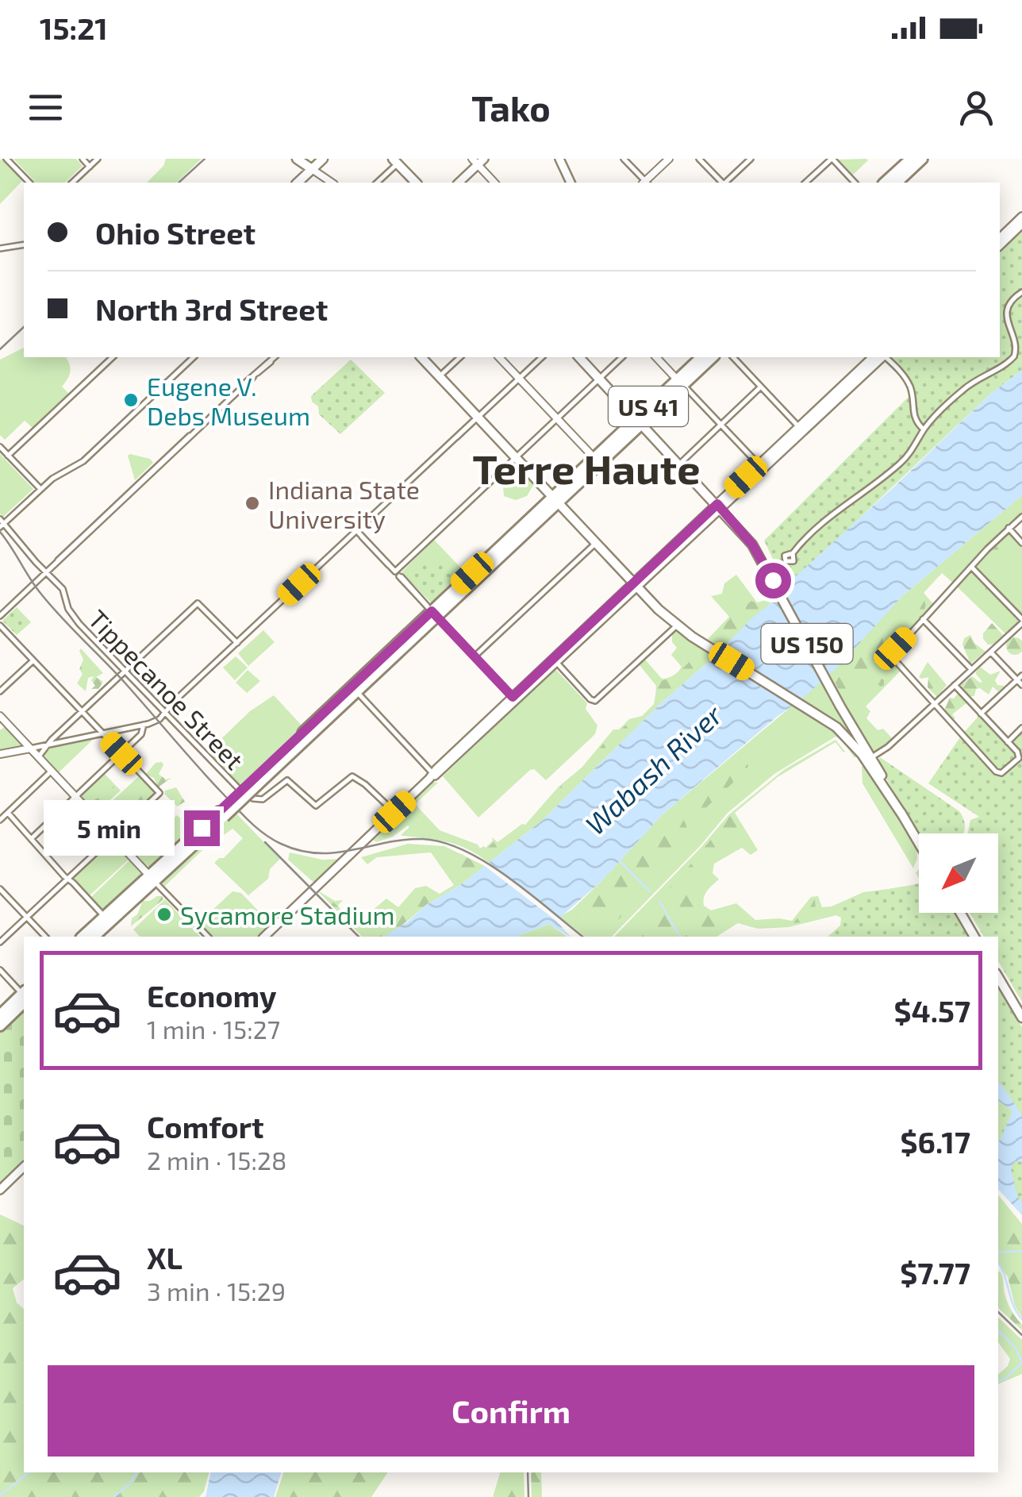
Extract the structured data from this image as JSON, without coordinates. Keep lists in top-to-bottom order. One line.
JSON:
{"streets":{"highway":["US 41"],"main road":["US 150"],"street":["Tippecanoe Street"]},"crossings":[["US 41","US 150"]],"districts":["Terre Haute"],"water":["Wabash River"],"places":["Eugene V. Debs Museum","Indiana State University","Sycamore Stadium"],"north":"bottom left","page":{"status":"15:21","header":"Tako","banner":["Ohio Street","North 3rd Street"],"bubble":"5 min","list":[{"name":"Economy","note":"1 min · 15:27","value":"$4.57"},{"name":"Comfort","note":"2 min · 15:28","value":"$6.17"},{"name":"XL","note":"3 min · 15:29","value":"$7.77"}],"buttons":"Confirm"}}
